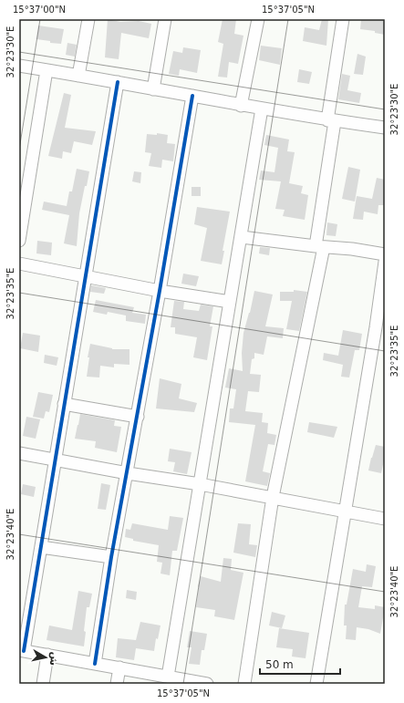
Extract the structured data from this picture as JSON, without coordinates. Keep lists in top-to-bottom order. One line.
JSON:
{"scale_bar":"50 m","north":"right","coordinates":["15°37'00\"N","15°37'05\"N","32°23'30\"E","32°23'35\"E","32°23'40\"E"]}
